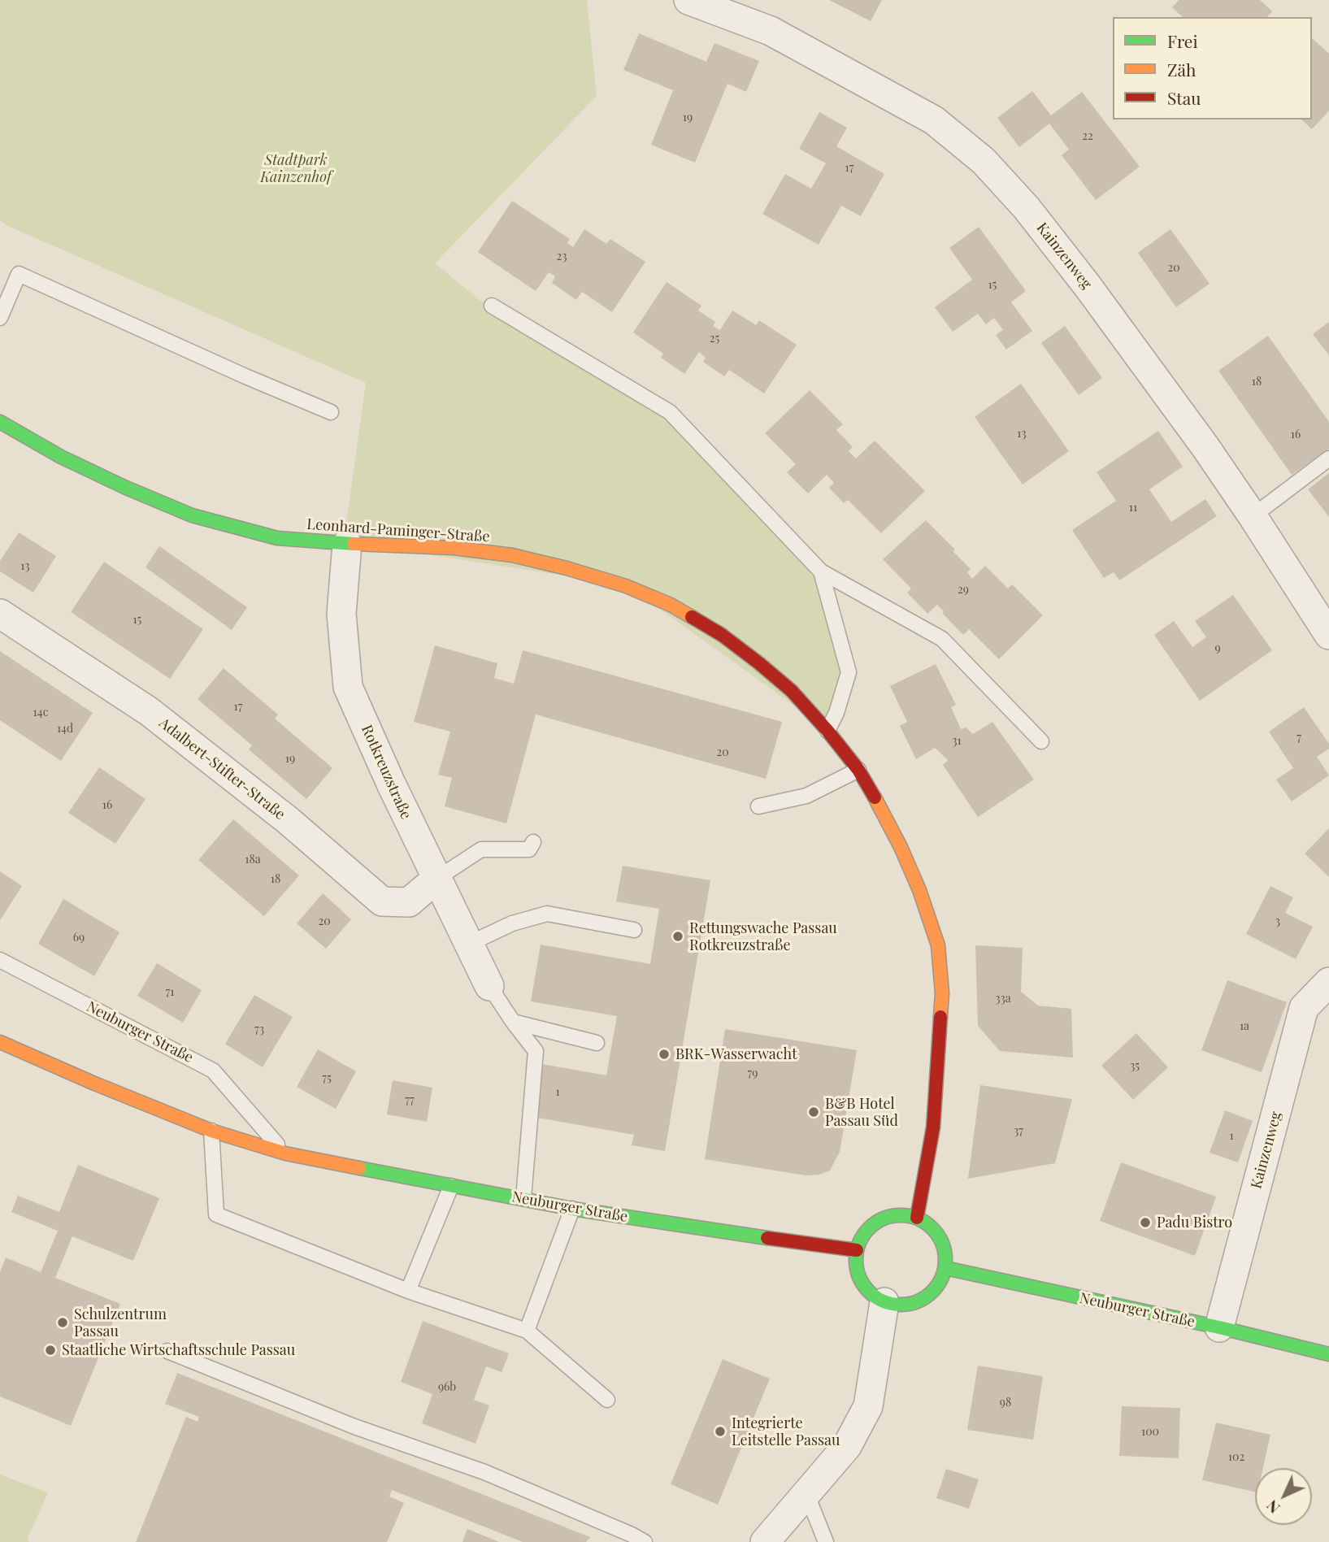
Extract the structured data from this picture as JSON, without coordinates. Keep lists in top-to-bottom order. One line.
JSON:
{"streets":{"street":["Kainzenweg","Leonhard-Paminger-Straße","Adalbert-Stifter-Straße","Rotkreuzstraße","Neuburger Straße"]},"crossings":[["Kainzenweg","Neuburger Straße"],["Leonhard-Paminger-Straße","Rotkreuzstraße"],["Leonhard-Paminger-Straße","Neuburger Straße"],["Adalbert-Stifter-Straße","Rotkreuzstraße"]],"parks":["Stadtpark Kainzenhof"],"places":["Rettungswache Passau Rotkreuzstraße","BRK-Wasserwacht","B&B Hotel Passau Süd","Padu Bistro","Schulzentrum Passau","Staatliche Wirtschaftsschule Passau","Integrierte Leitstelle Passau"],"house_numbers":["19","22","17","23","20","15","25","18","13","16","11","13","29","15","9","17","14c","14d","7","31","20","19","16","18a","18","20","3","69","71","33a","1a","73","35","79","75","1","77","37","1","96b","98","100","102"],"legend":["Frei","Zäh","Stau"],"north":"bottom left"}
